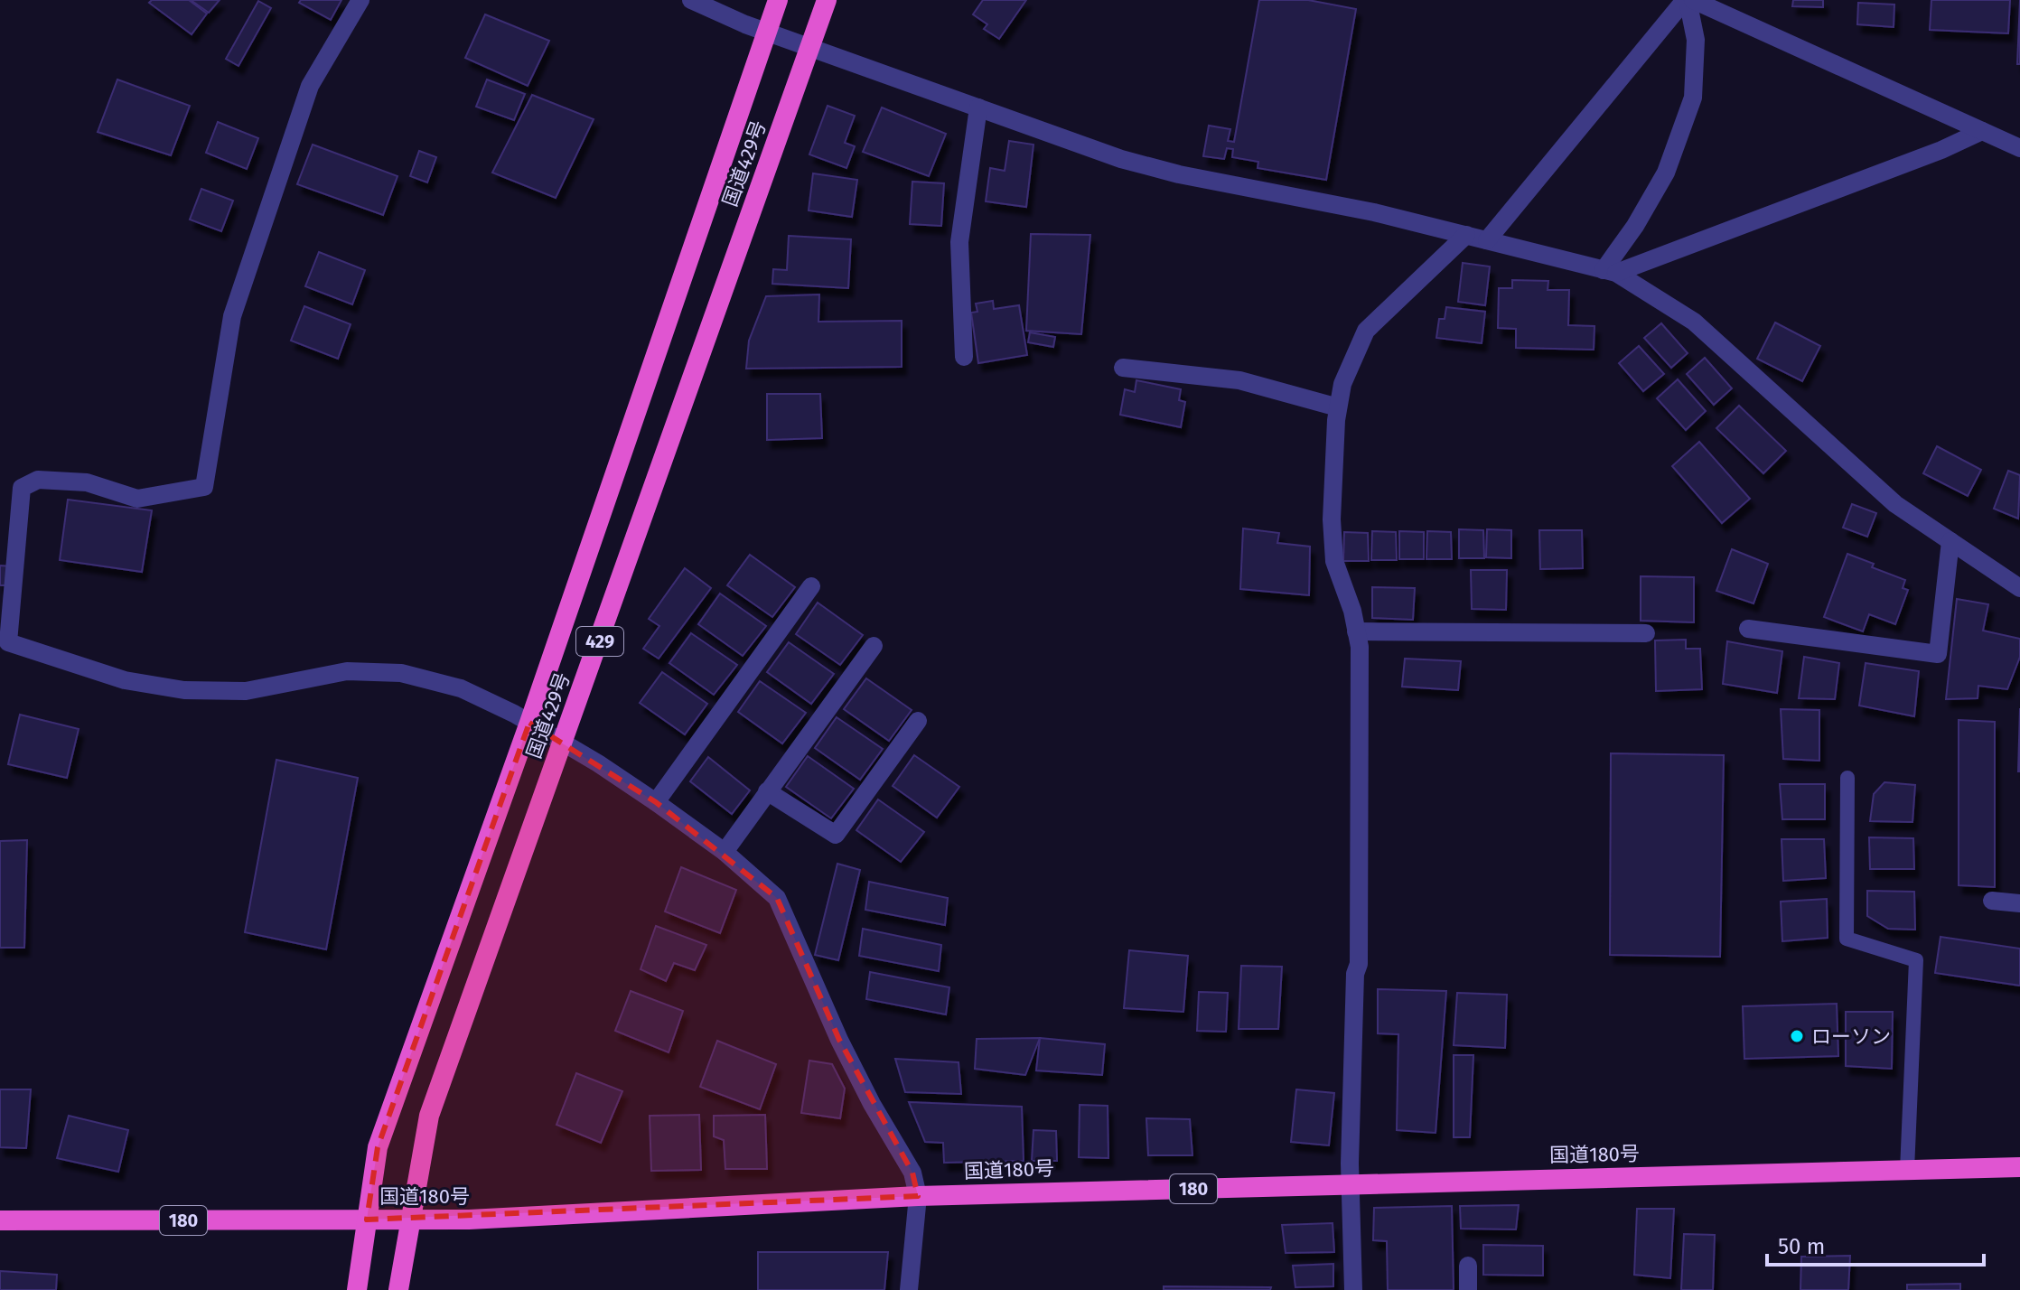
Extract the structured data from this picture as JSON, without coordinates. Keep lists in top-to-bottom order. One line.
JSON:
{"streets":{"highway":["国道429号","429","国道180号","180"]},"crossings":[["国道429号","国道180号"]],"places":["ローソン"],"scale_bar":"50 m"}
